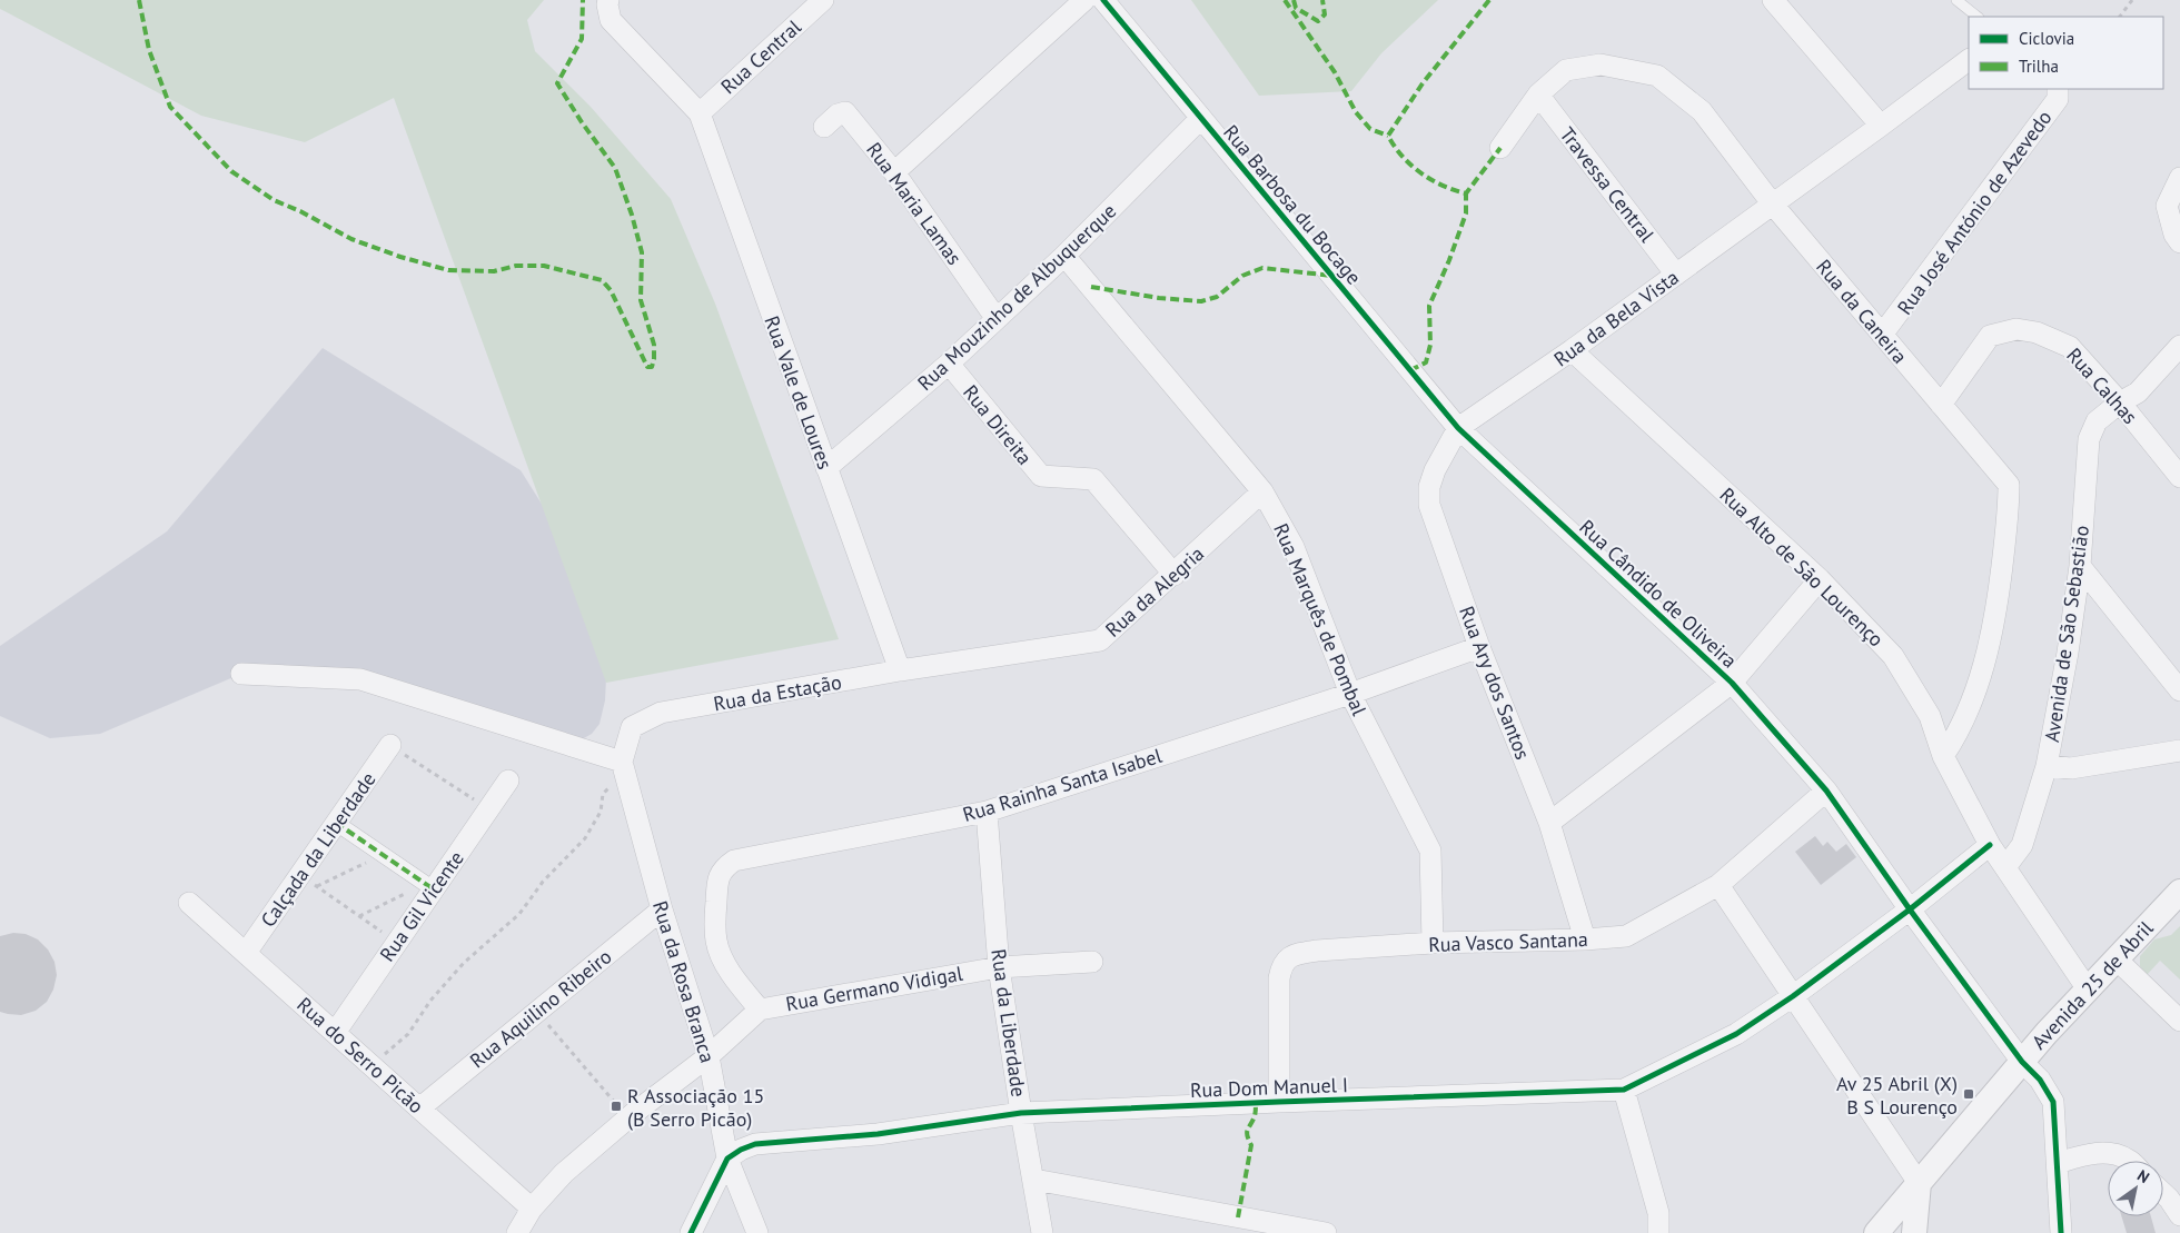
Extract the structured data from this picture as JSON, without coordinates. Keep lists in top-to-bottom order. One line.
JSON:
{"streets":{"street":["Rua Central","Travessa Central","Rua Maria Lamas","Rua Barbosa du Bocage","Rua José António de Azevedo","Rua Mouzinho de Albuquerque","Rua da Caneira","Rua da Bela Vista","Rua Calhas","Rua Vale de Loures","Rua Direita","Rua Alto de São Lourenço","Rua da Alegria","Rua Cândido de Oliveira","Rua Marquês de Pombal","Avenida de São Sebastião","Rua Ary dos Santos","Rua da Estação","Rua Rainha Santa Isabel","Calçada da Liberdade","Rua Gil Vicente","Rua Vasco Santana","Rua da Rosa Branca","Avenida 25 de Abril","Rua Germano Vidigal","Rua Aquilino Ribeiro","Rua da Liberdade","Rua do Serro Picão","Rua Dom Manuel I"]},"crossings":[["Rua Central","Rua Vale de Loures"],["Travessa Central","Rua da Caneira"],["Travessa Central","Rua da Bela Vista"],["Rua Maria Lamas","Rua Mouzinho de Albuquerque"],["Rua Barbosa du Bocage","Rua Mouzinho de Albuquerque"],["Rua Barbosa du Bocage","Rua da Bela Vista"],["Rua Barbosa du Bocage","Rua Cândido de Oliveira"],["Rua Barbosa du Bocage","Rua Ary dos Santos"],["Rua José António de Azevedo","Rua da Caneira"],["Rua Mouzinho de Albuquerque","Rua Vale de Loures"],["Rua Mouzinho de Albuquerque","Rua Direita"],["Rua Mouzinho de Albuquerque","Rua Marquês de Pombal"],["Rua da Caneira","Rua da Bela Vista"],["Rua da Caneira","Rua Calhas"],["Rua da Caneira","Rua Alto de São Lourenço"],["Rua da Bela Vista","Rua Alto de São Lourenço"],["Rua da Bela Vista","Rua Cândido de Oliveira"],["Rua da Bela Vista","Rua Ary dos Santos"],["Rua Calhas","Avenida de São Sebastião"],["Rua Vale de Loures","Rua da Estação"],["Rua Direita","Rua da Alegria"],["Rua Alto de São Lourenço","Avenida de São Sebastião"],["Rua Alto de São Lourenço","Avenida 25 de Abril"],["Rua Alto de São Lourenço","Rua Dom Manuel I"],["Rua da Alegria","Rua Marquês de Pombal"],["Rua da Alegria","Rua da Estação"],["Rua Cândido de Oliveira","Rua Ary dos Santos"],["Rua Cândido de Oliveira","Rua Vasco Santana"],["Rua Cândido de Oliveira","Avenida 25 de Abril"],["Rua Cândido de Oliveira","Rua Dom Manuel I"],["Rua Marquês de Pombal","Rua Rainha Santa Isabel"],["Rua Marquês de Pombal","Rua Vasco Santana"],["Rua Ary dos Santos","Rua Rainha Santa Isabel"],["Rua Ary dos Santos","Rua Vasco Santana"],["Rua da Estação","Rua da Rosa Branca"],["Rua Rainha Santa Isabel","Rua Germano Vidigal"],["Rua Rainha Santa Isabel","Rua da Liberdade"],["Calçada da Liberdade","Rua do Serro Picão"],["Rua Gil Vicente","Rua do Serro Picão"],["Rua Vasco Santana","Rua Dom Manuel I"],["Rua da Rosa Branca","Rua Germano Vidigal"],["Rua da Rosa Branca","Rua Aquilino Ribeiro"],["Rua da Rosa Branca","Rua Dom Manuel I"],["Rua Germano Vidigal","Rua da Liberdade"],["Rua Germano Vidigal","Rua do Serro Picão"],["Rua Aquilino Ribeiro","Rua do Serro Picão"],["Rua da Liberdade","Rua Dom Manuel I"]],"places":{"transit":["Av 25 Abril (X) B S Lourenço","R Associação 15 (B Serro Picão)"]},"legend":["Ciclovia","Trilha"],"north":"top right"}
